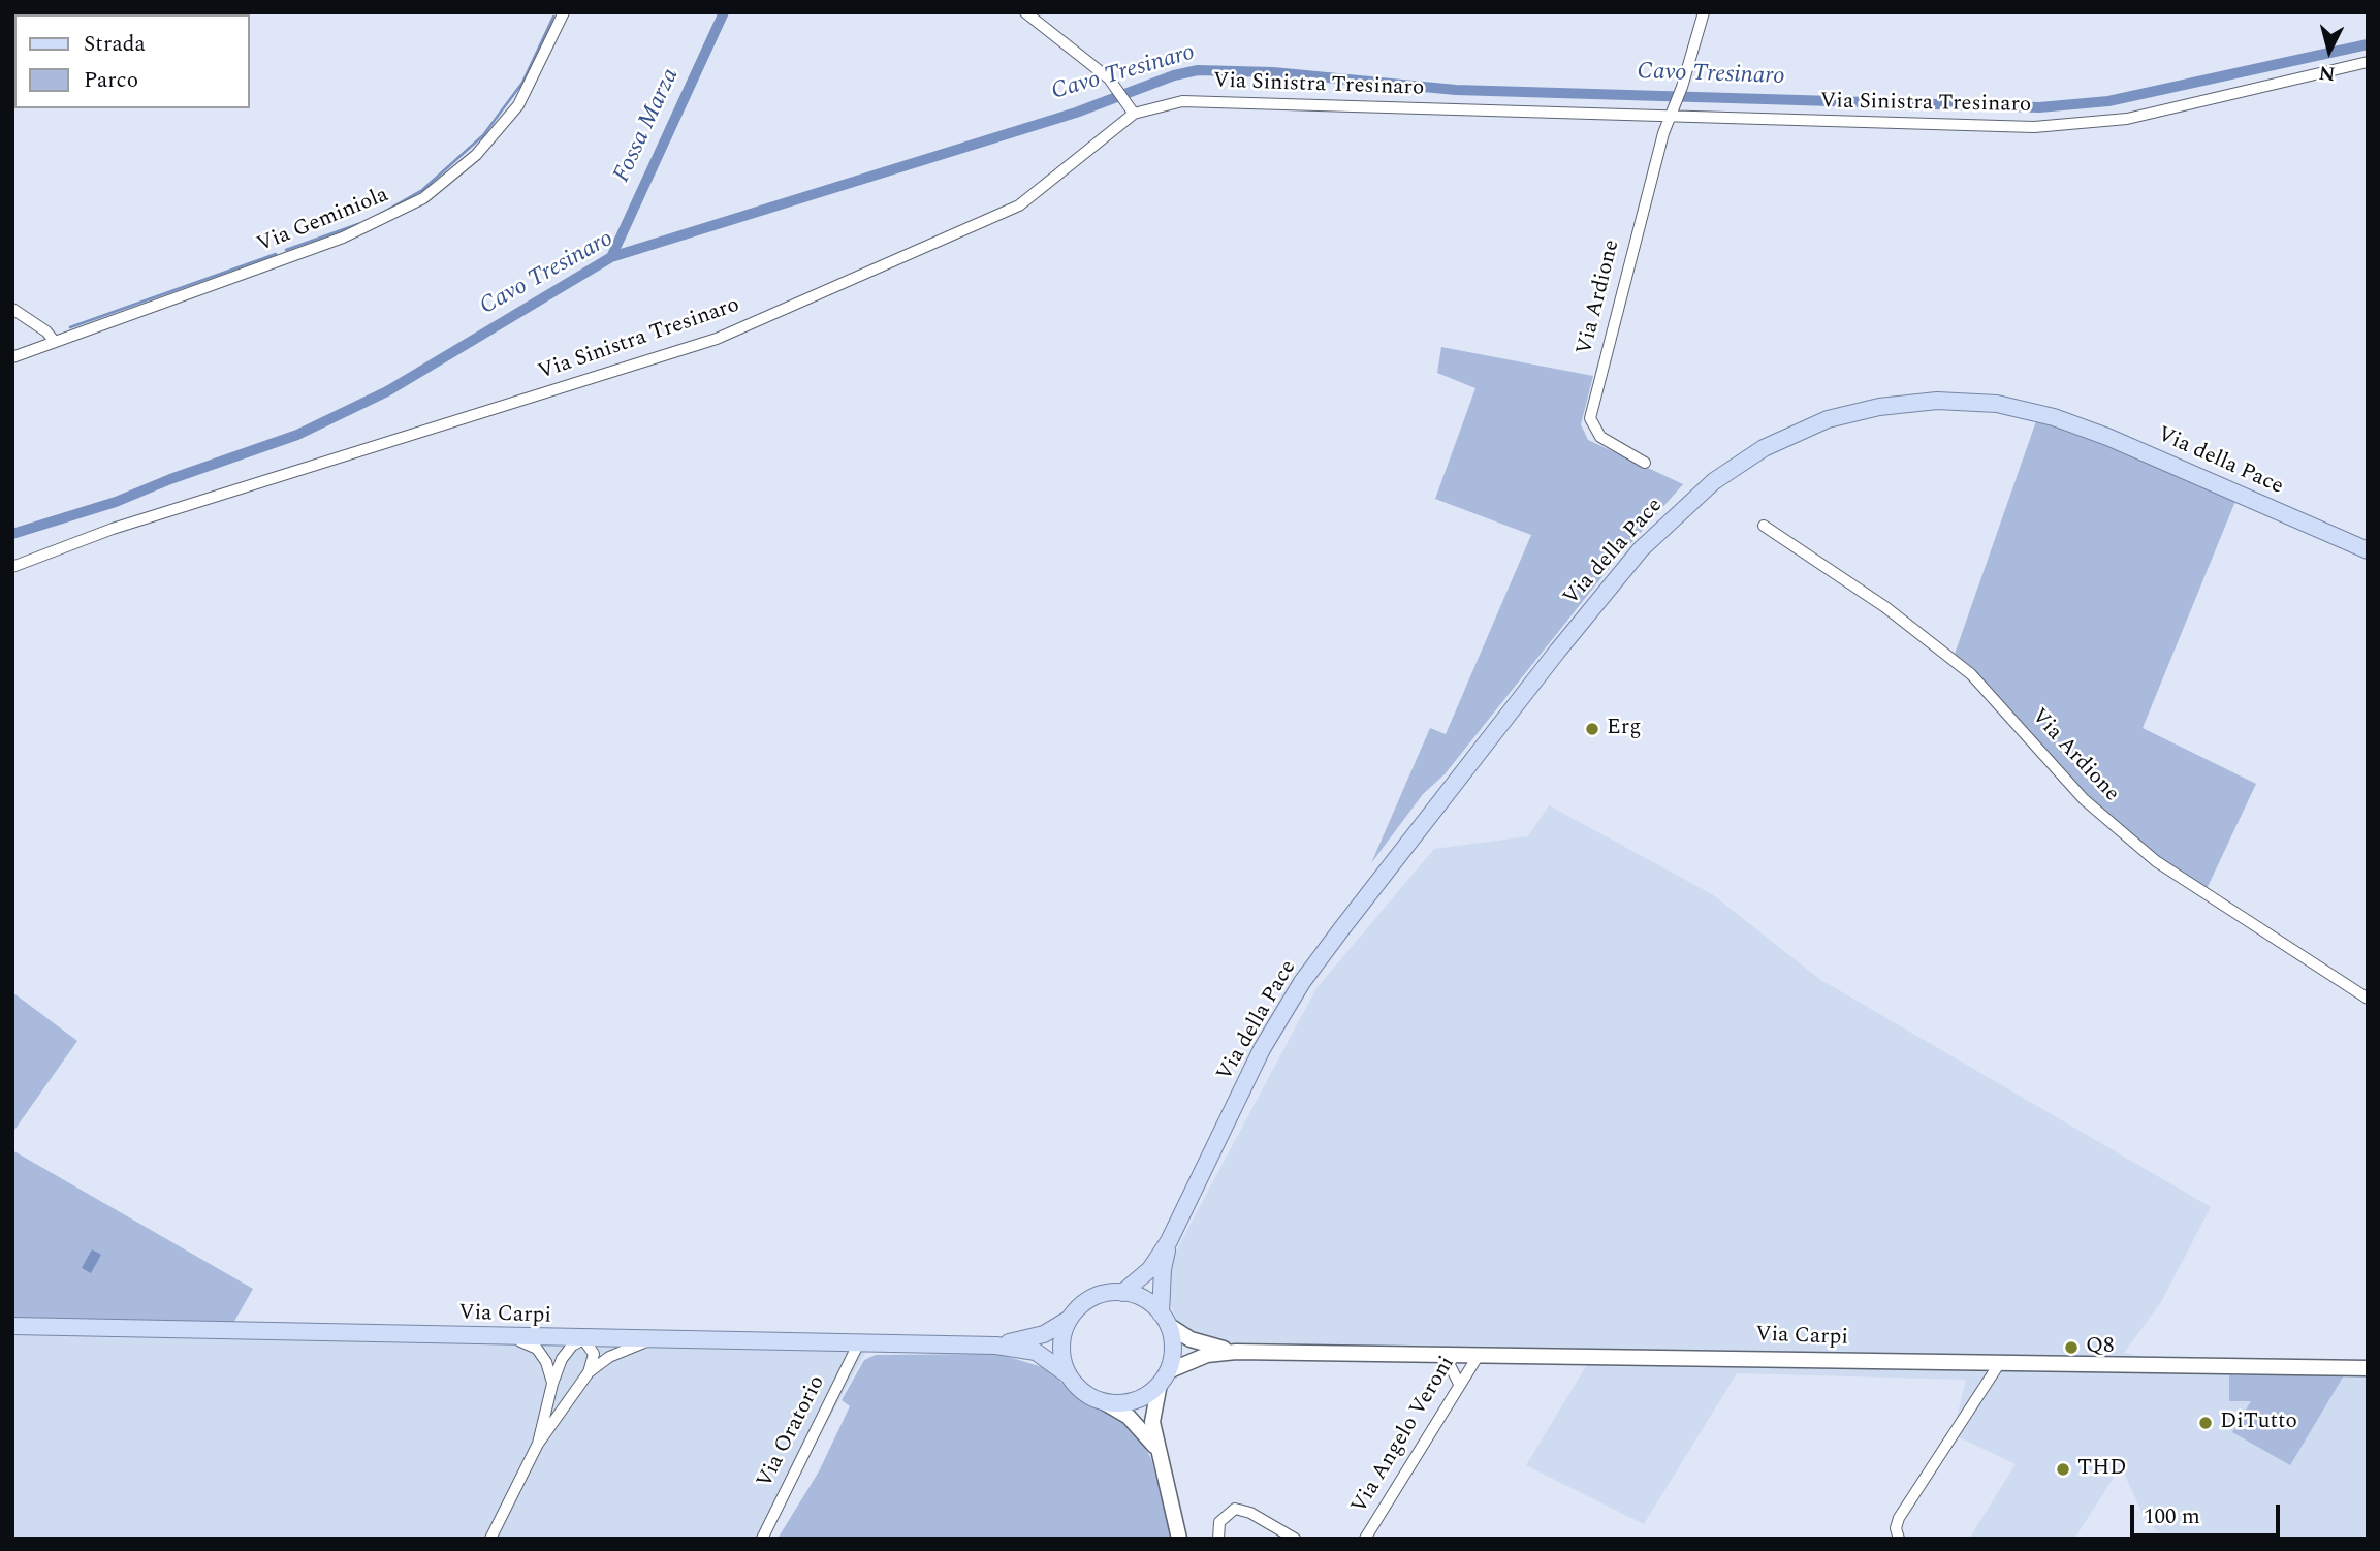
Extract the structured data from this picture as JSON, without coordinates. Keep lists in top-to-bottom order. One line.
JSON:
{"streets":{"main road":["Via della Pace","Via Carpi"],"street":["Via Sinistra Tresinaro","Via Geminiola","Via Ardione","Via Oratorio","Via Angelo Veroni"]},"crossings":[["Via Sinistra Tresinaro","Via Ardione"],["Via della Pace","Via Carpi"],["Via Carpi","Via Oratorio"],["Via Carpi","Via Angelo Veroni"]],"water":["Cavo Tresinaro","Fossa Marza"],"places":["Erg","Q8","DiTutto","THD"],"legend":["Strada","Parco"],"scale_bar":"100 m","north":"bottom"}
